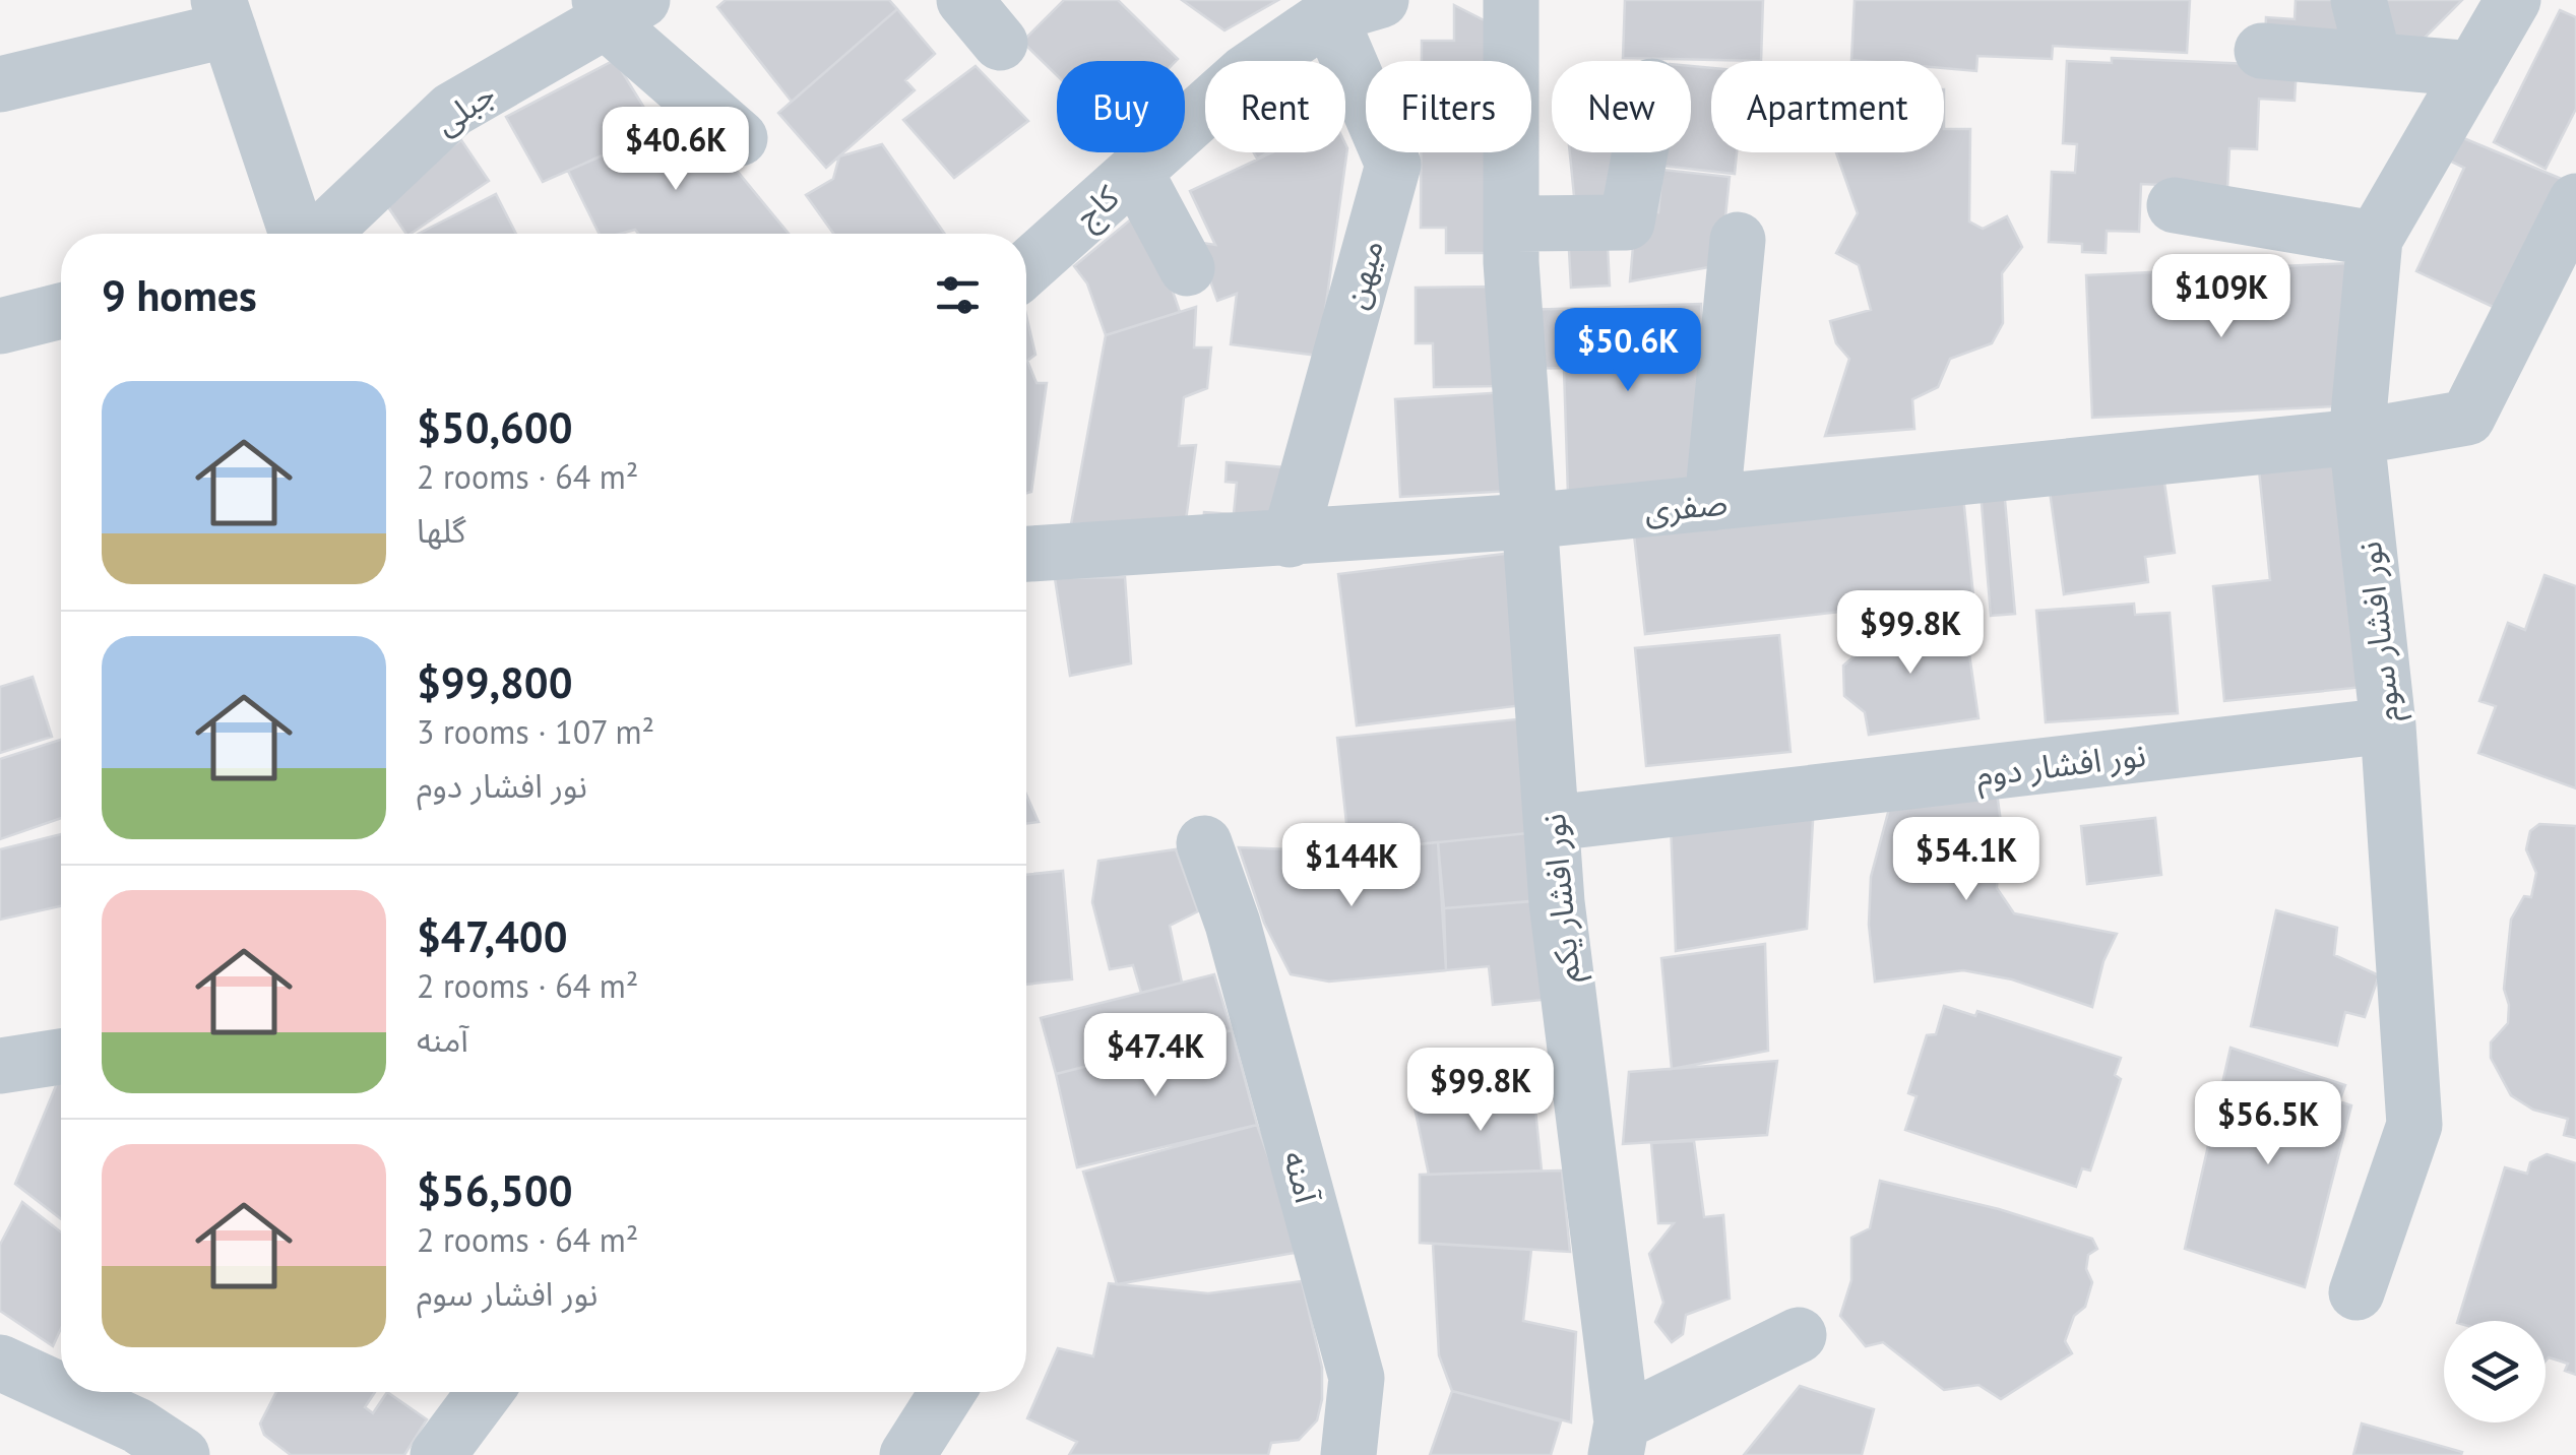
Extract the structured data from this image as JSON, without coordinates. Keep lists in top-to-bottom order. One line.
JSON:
{"streets":{"street":["جبلی","کاج","میهن","صفری","نور افشار سوم","نور افشار دوم","نور افشار یکم","آمنه"]},"crossings":[["کاج","میهن"],["میهن","صفری"],["صفری","نور افشار سوم"],["صفری","نور افشار یکم"],["نور افشار سوم","نور افشار دوم"],["نور افشار دوم","نور افشار یکم"]],"page":{"chip":["Buy","Rent","Filters","New","Apartment"],"price":["$40.6K","$109K","$50.6K","$99.8K","$54.1K","$144K","$47.4K","$99.8K","$56.5K"],"heading":"9 homes","list":[{"name":"$50,600","note":"2 rooms · 64 m² · گلها"},{"name":"$99,800","note":"3 rooms · 107 m² · نور افشار دوم"},{"name":"$47,400","note":"2 rooms · 64 m² · آمنه"},{"name":"$56,500","note":"2 rooms · 64 m² · نور افشار سوم"}]}}
